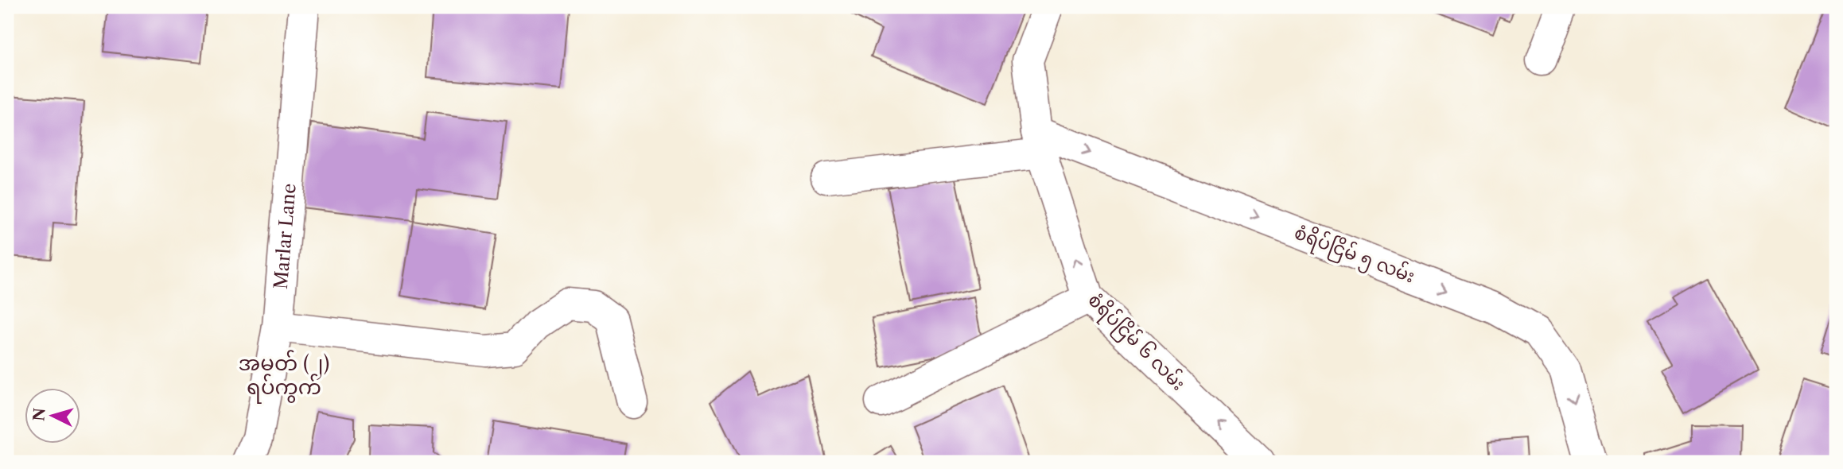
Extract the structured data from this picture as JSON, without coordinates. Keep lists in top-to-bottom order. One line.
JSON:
{"streets":{"street":["Marlar Lane","စံရိပ်ငြိမ် ၅ လမ်း","စံရိပ်ငြိမ် ၆ လမ်း"]},"crossings":[["စံရိပ်ငြိမ် ၅ လမ်း","စံရိပ်ငြိမ် ၆ လမ်း"]],"one_way":["စံရိပ်ငြိမ် ၅ လမ်း","စံရိပ်ငြိမ် ၆ လမ်း"],"districts":["အမှတ် (၂) ရပ်ကွက်"],"north":"left"}
